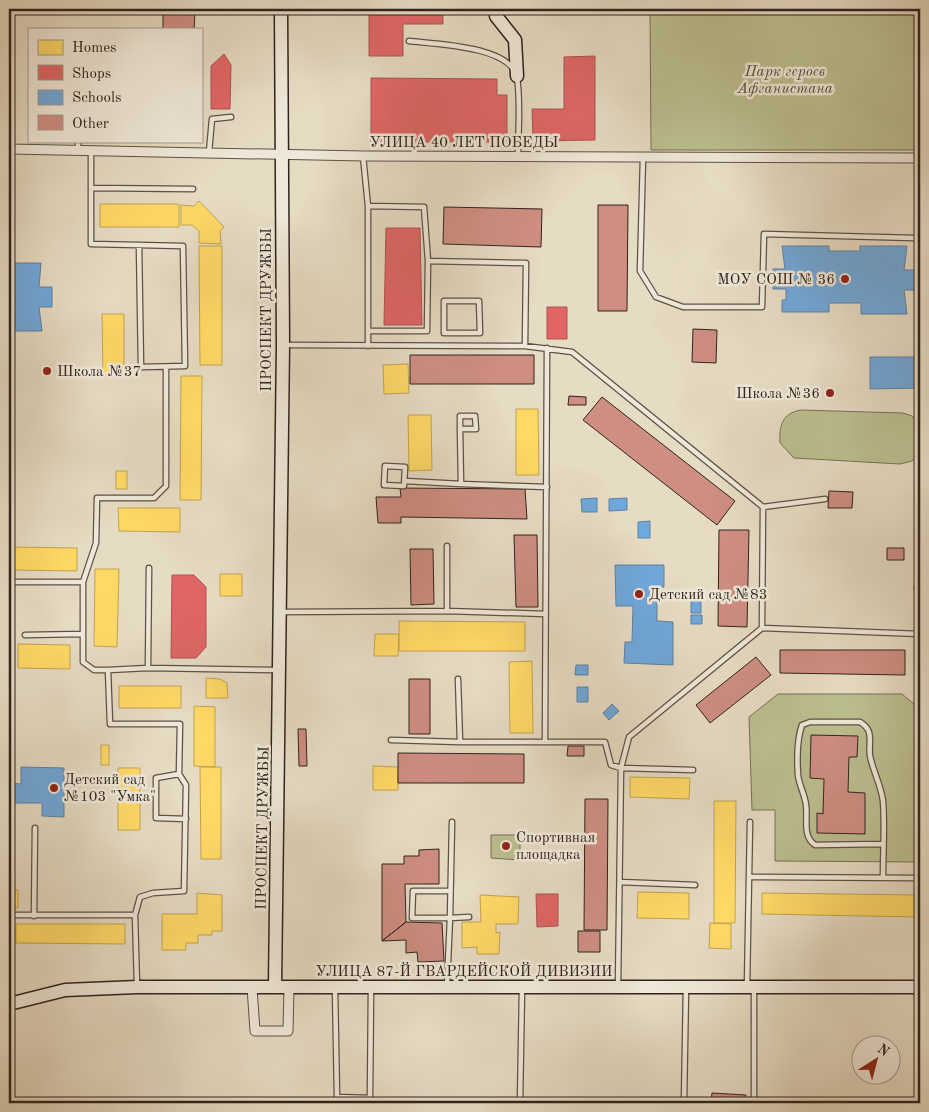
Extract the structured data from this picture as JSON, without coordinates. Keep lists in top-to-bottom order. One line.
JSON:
{"streets":{"street":["УЛИЦА 40 ЛЕТ ПОБЕДЫ","ПРОСПЕКТ ДРУЖБЫ","УЛИЦА 87-Й ГВАРДЕЙСКОЙ ДИВИЗИИ"]},"crossings":[["УЛИЦА 40 ЛЕТ ПОБЕДЫ","ПРОСПЕКТ ДРУЖБЫ"],["ПРОСПЕКТ ДРУЖБЫ","УЛИЦА 87-Й ГВАРДЕЙСКОЙ ДИВИЗИИ"]],"parks":["Парк героев Афганистана"],"places":["МОУ СОШ № 36","Школа №37","Школа №36","Детский сад №83","Детский сад №103 \"Умка\"","Спортивная площадка"],"legend":["Homes","Shops","Schools","Other"],"north":"top right"}
